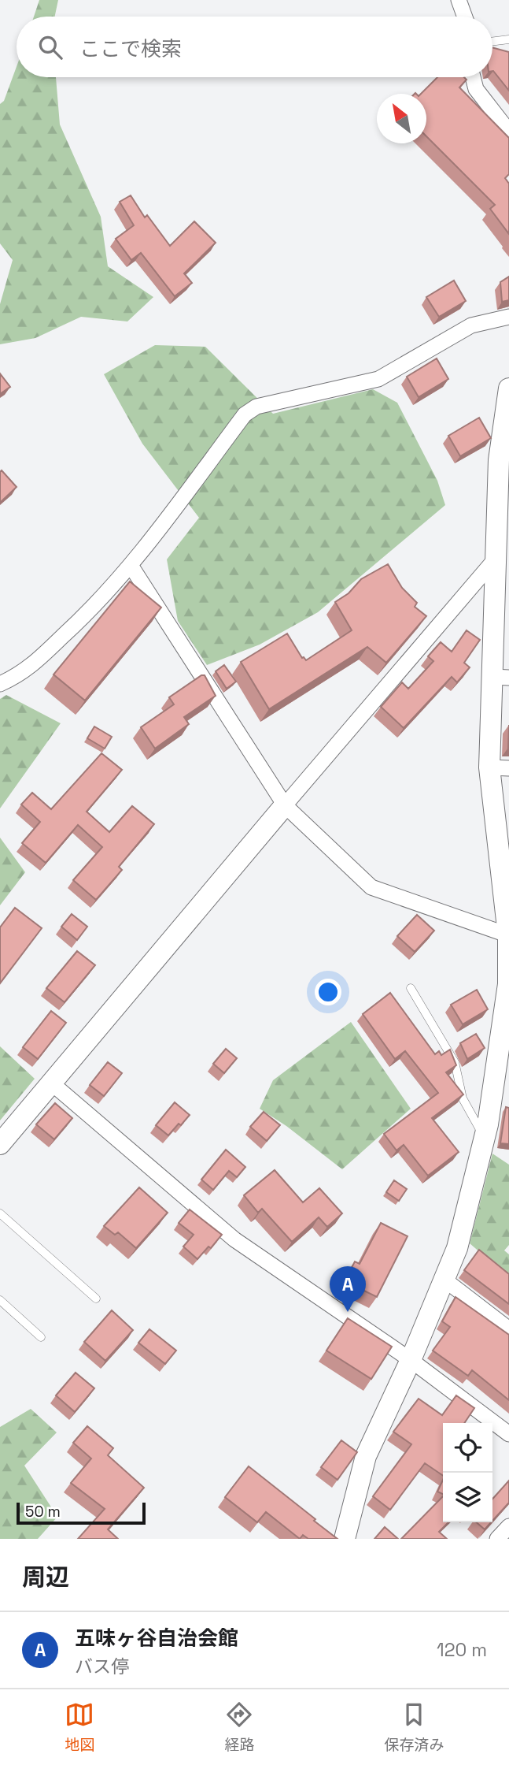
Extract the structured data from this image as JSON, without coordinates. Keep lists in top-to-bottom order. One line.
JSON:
{"scale_bar":"50 m","north":"top left","page":{"search":"ここで検索","pins":"A","scale":"50 m","heading":"周辺","list":[{"mark":"A","name":"五味ヶ谷自治会館","note":"バス停","value":"120 m"}],"nav":["地図","経路","保存済み"]}}
